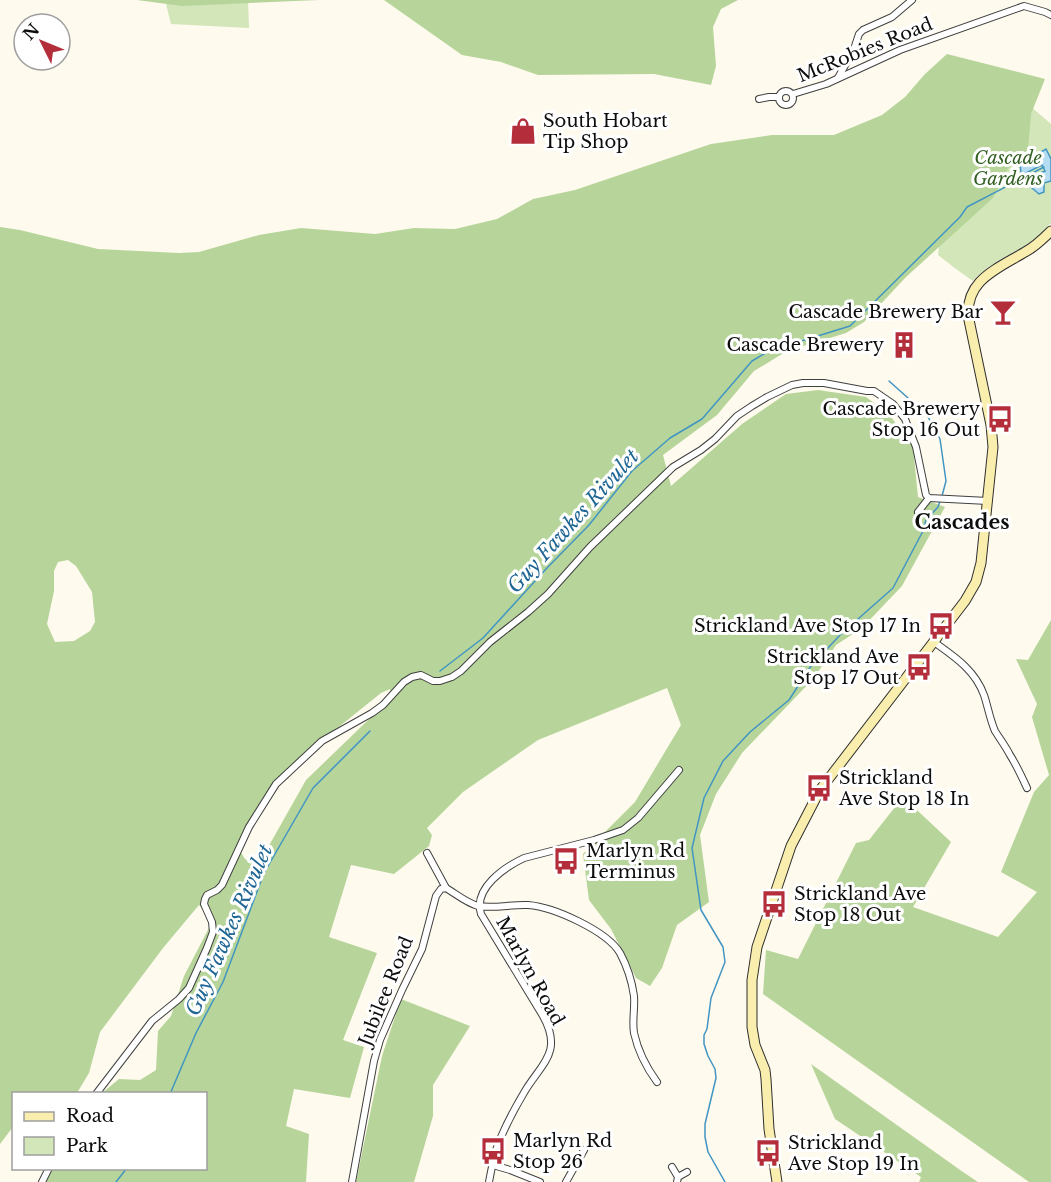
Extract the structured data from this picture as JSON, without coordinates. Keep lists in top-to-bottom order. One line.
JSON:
{"streets":{"street":["McRobies Road","Marlyn Road","Jubilee Road"]},"districts":["Cascades"],"water":["Guy Fawkes Rivulet"],"parks":["Cascade Gardens"],"places":{"shop":["South Hobart Tip Shop"],"bar":["Cascade Brewery Bar"],"building":["Cascade Brewery"],"bus stop":["Cascade Brewery Stop 16 Out","Strickland Ave Stop 17 In","Strickland Ave Stop 17 Out","Strickland Ave Stop 18 In","Marlyn Rd Terminus","Strickland Ave Stop 18 Out","Marlyn Rd Stop 26","Strickland Ave Stop 19 In"]},"legend":["Road","Park"],"north":"top left"}
